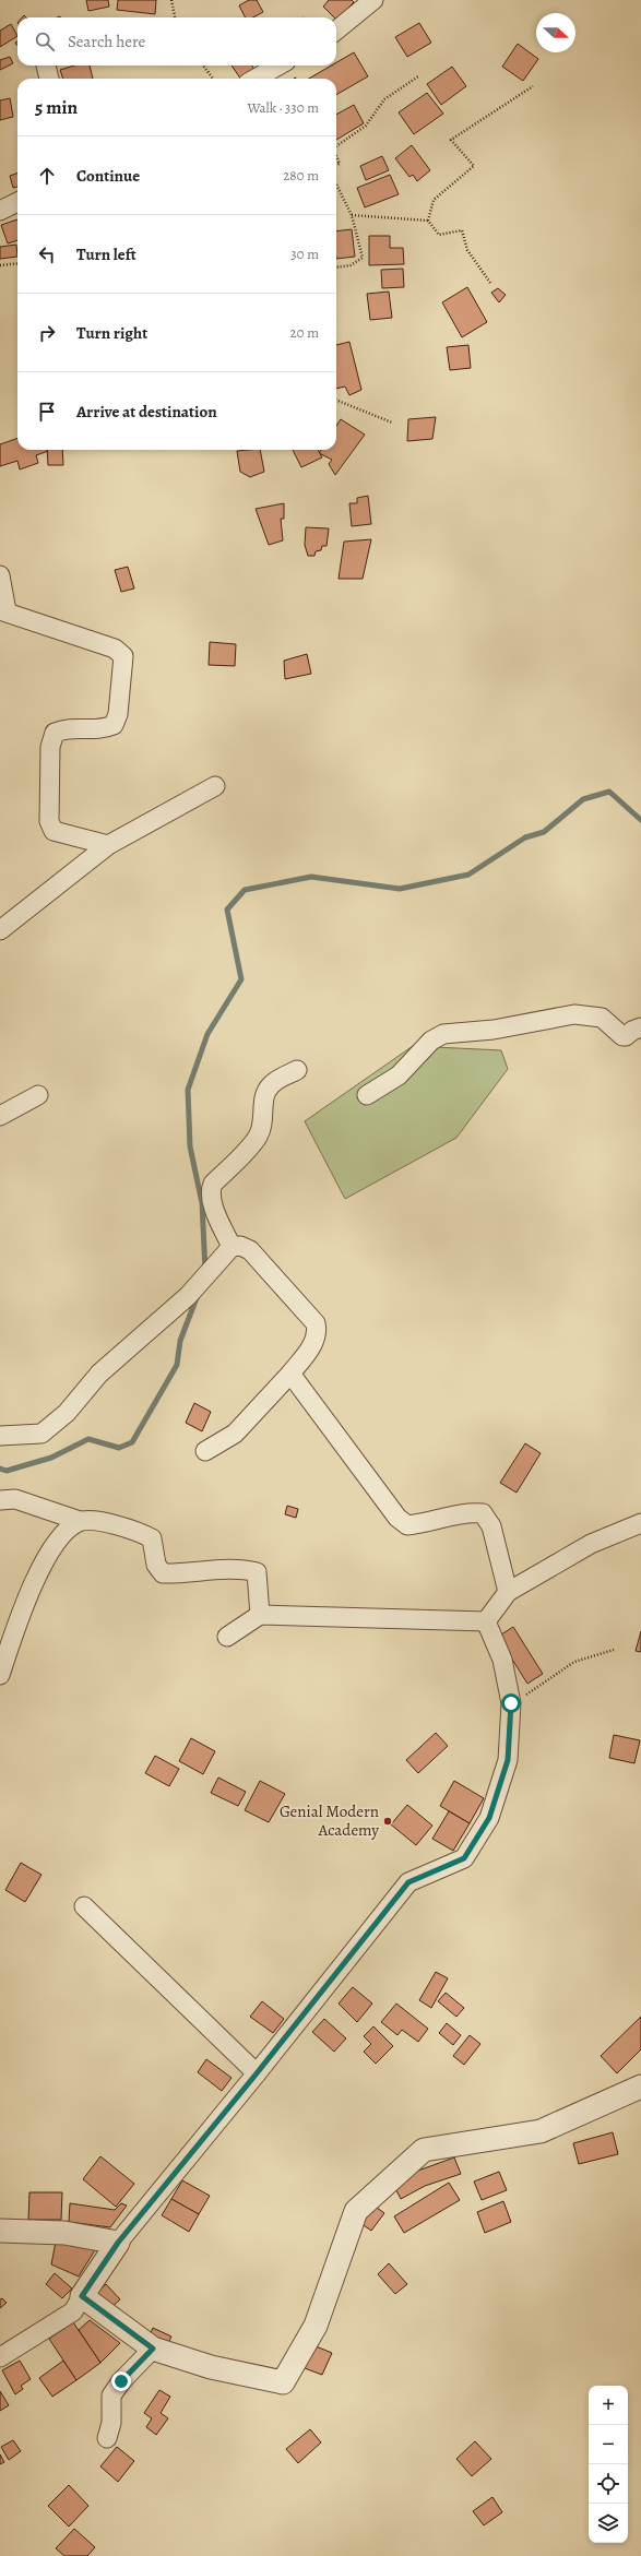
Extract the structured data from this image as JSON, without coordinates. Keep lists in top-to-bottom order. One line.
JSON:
{"places":["Genial Modern Academy"],"north":"right","page":{"search":"Search here","heading":["5 min","Walk · 330 m"],"list":[["Continue","280 m"],["Turn left","30 m"],["Turn right","20 m"],"Arrive at destination"],"map_buttons":["+","−"]}}
